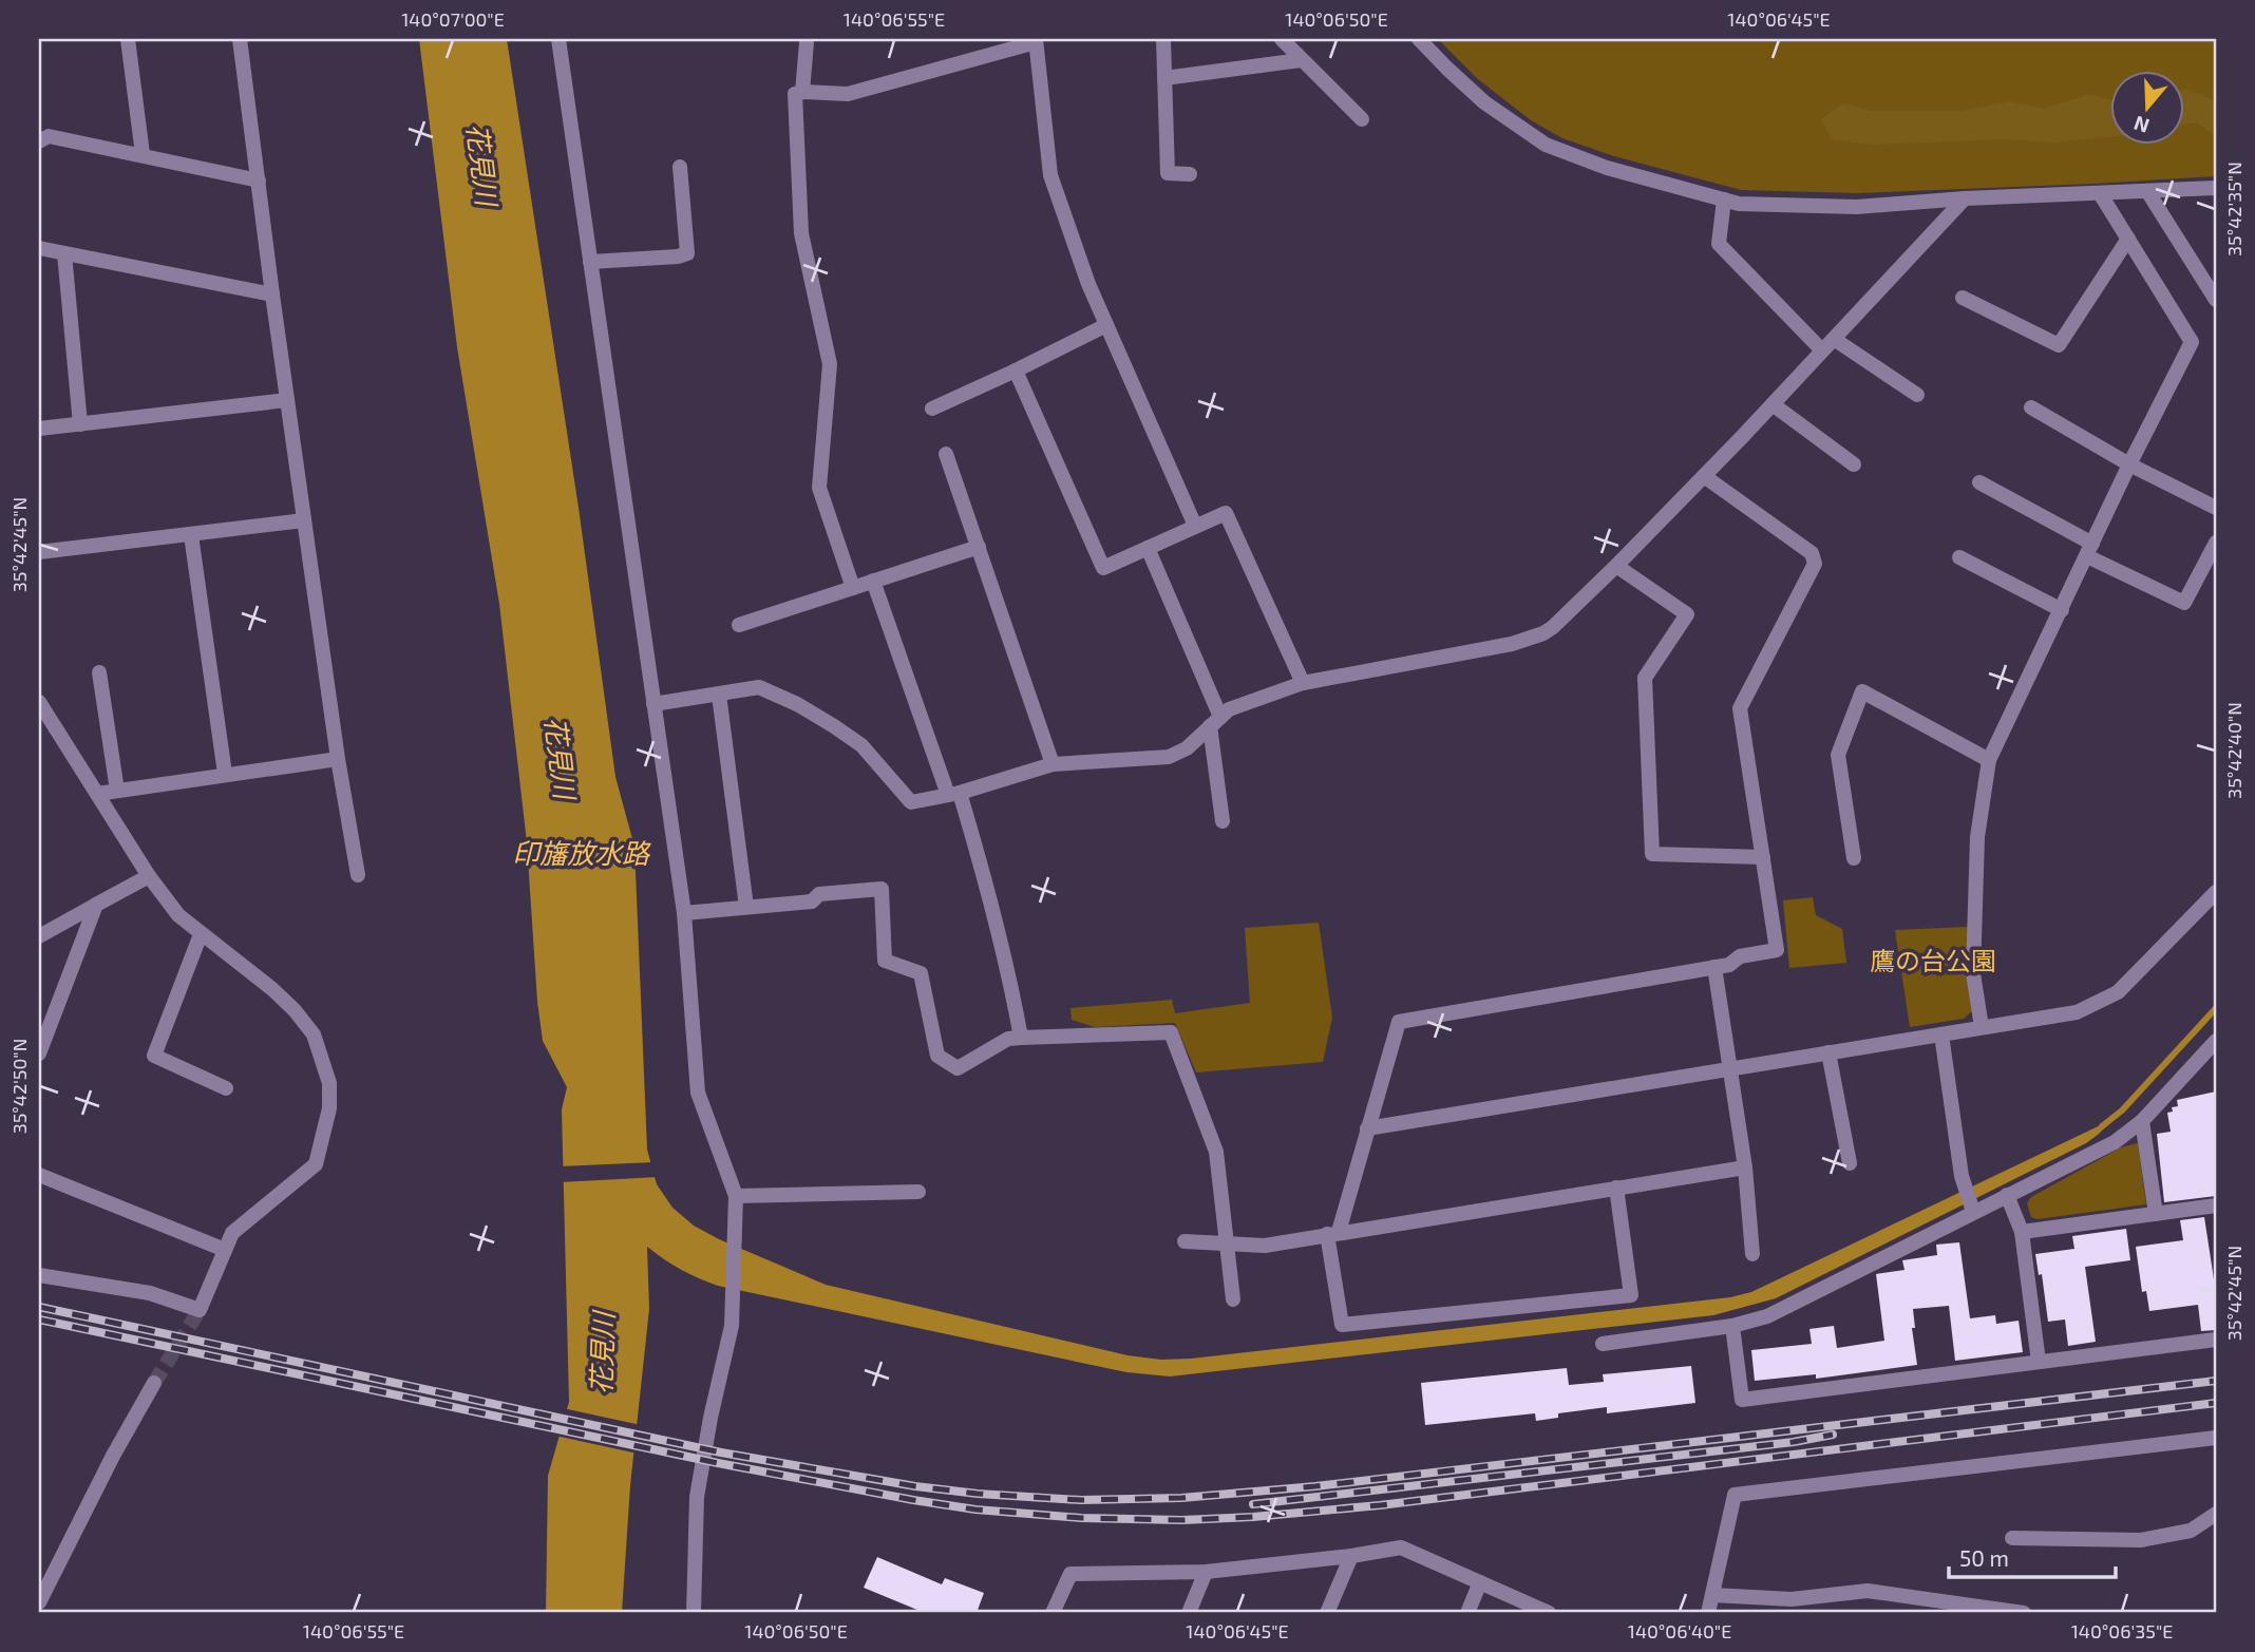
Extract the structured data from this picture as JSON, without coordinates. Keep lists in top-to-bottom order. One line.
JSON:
{"water":["花見川","印旛放水路"],"parks":["鷹の台公園"],"scale_bar":"50 m","north":"bottom","coordinates":["140°07'00\"E","140°06'55\"E","140°06'50\"E","140°06'45\"E","35°42'35\"N","35°42'45\"N","35°42'40\"N","35°42'50\"N","140°06'40\"E","140°06'35\"E"]}
